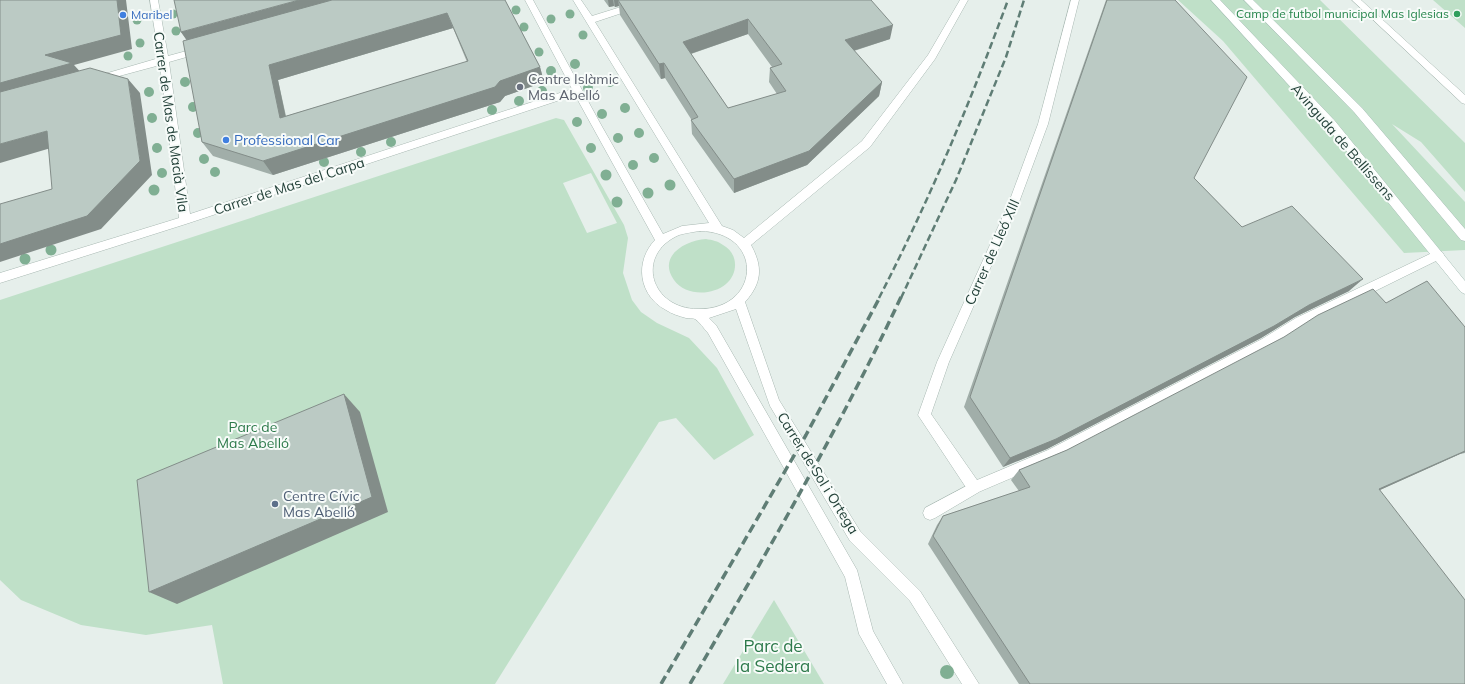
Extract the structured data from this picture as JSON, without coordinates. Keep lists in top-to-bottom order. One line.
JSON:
{"streets":{"street":["Carrer de Mas de Macià Vila","Avinguda de Bellissens","Carrer de Mas del Carpa","Carrer de Lleó XIII","Carrer de Sol i Ortega"]},"crossings":[["Carrer de Mas de Macià Vila","Carrer de Mas del Carpa"]],"parks":["Parc de Mas Abelló","Parc de la Sedera"],"places":["Camp de futbol municipal Mas Iglesias","Maribel","Centre Islàmic Mas Abelló","Professional Car","Centre Cívic Mas Abelló"]}
